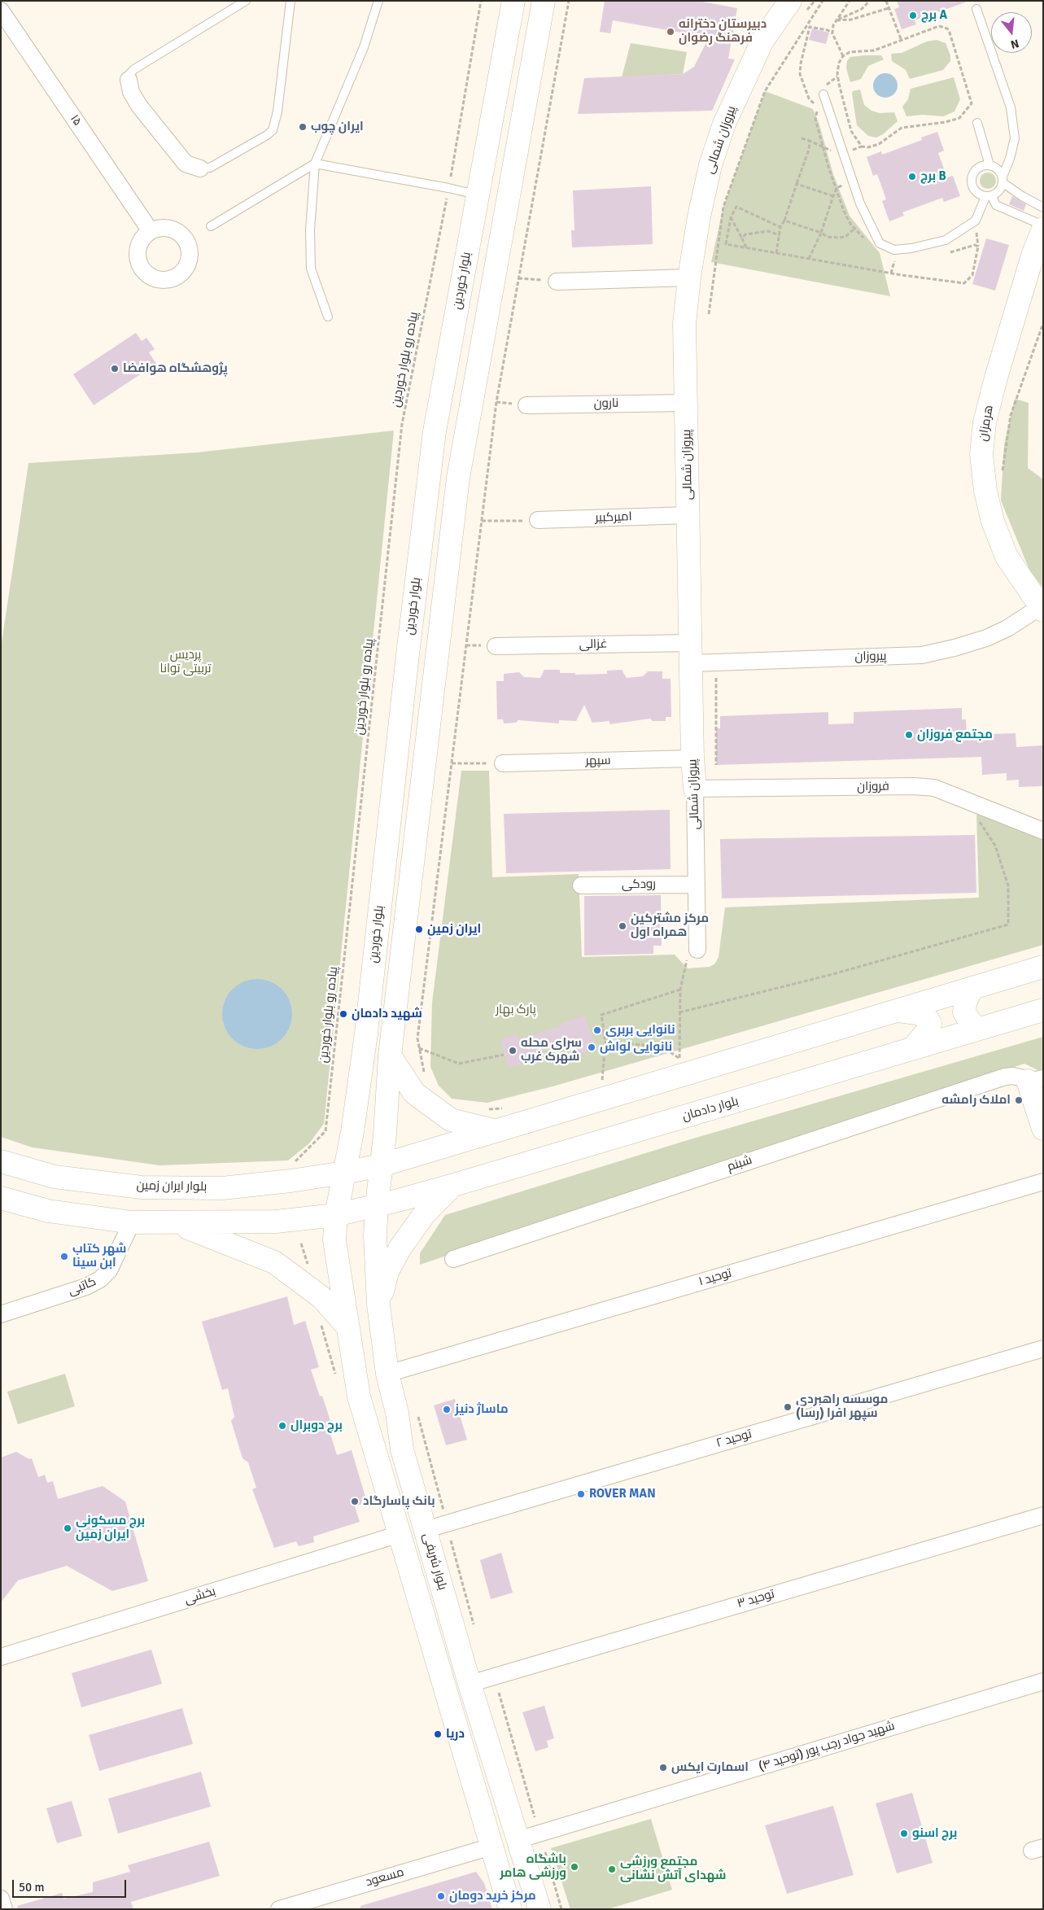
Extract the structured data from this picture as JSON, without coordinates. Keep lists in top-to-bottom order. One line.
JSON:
{"streets":{"main road":["پیروزان شمالی","بلوار خوردین","هرمزان","بلوار دادمان","بلوار ایران زمین","بلوار شریفی"],"street":["۱۵","نارون","امیرکبیر","غزالی","پیروزان","سپهر","فروزان","رودکی","شبنم","توحید ۱","کاتبی","توحید ۲","بخشی","توحید ۳","شهید جواد رجب پور (توحید ۴)","مسعود"],"path":["پیاده رو بلوار خوردین"]},"crossings":[["پیروزان شمالی","نارون"],["پیروزان شمالی","امیرکبیر"],["پیروزان شمالی","غزالی"],["پیروزان شمالی","پیروزان"],["پیروزان شمالی","سپهر"],["پیروزان شمالی","فروزان"],["پیروزان شمالی","رودکی"],["بلوار خوردین","بلوار دادمان"],["بلوار خوردین","بلوار ایران زمین"],["بلوار خوردین","بلوار شریفی"],["هرمزان","پیروزان"],["غزالی","پیروزان"],["بلوار دادمان","بلوار شریفی"],["توحید ۱","بلوار شریفی"],["توحید ۲","بلوار شریفی"],["بلوار شریفی","بخشی"],["بلوار شریفی","توحید ۳"],["بلوار شریفی","شهید جواد رجب پور (توحید ۴)"],["بلوار شریفی","مسعود"]],"parks":["پردیس تربیتی توانا","پارک بهار"],"places":["برج A","دبیرستان دخترانه فرهنگ رضوان","ایران چوب","برج B","پژوهشگاه هوافضا","مجتمع فروزان","مرکز مشترکین همراه اول","ایران زمین","شهید دادمان","نانوایی بربری","نانوایی لواش","سرای محله شهرک غرب","املاک رامشه","شهر کتاب ابن سینا","موسسه راهبردی سپهر افرا (رسا)","ماساژ دنیز","برج دوبرال","ROVER MAN","بانک پاسارگاد","برج مسکونی ایران زمین","دریا","اسمارت ایکس","برج اسنو","باشگاه ورزشی هامر","مجتمع ورزشی شهدای آتش نشانی","مرکز خرید دومان"],"scale_bar":"50 m","north":"bottom"}
